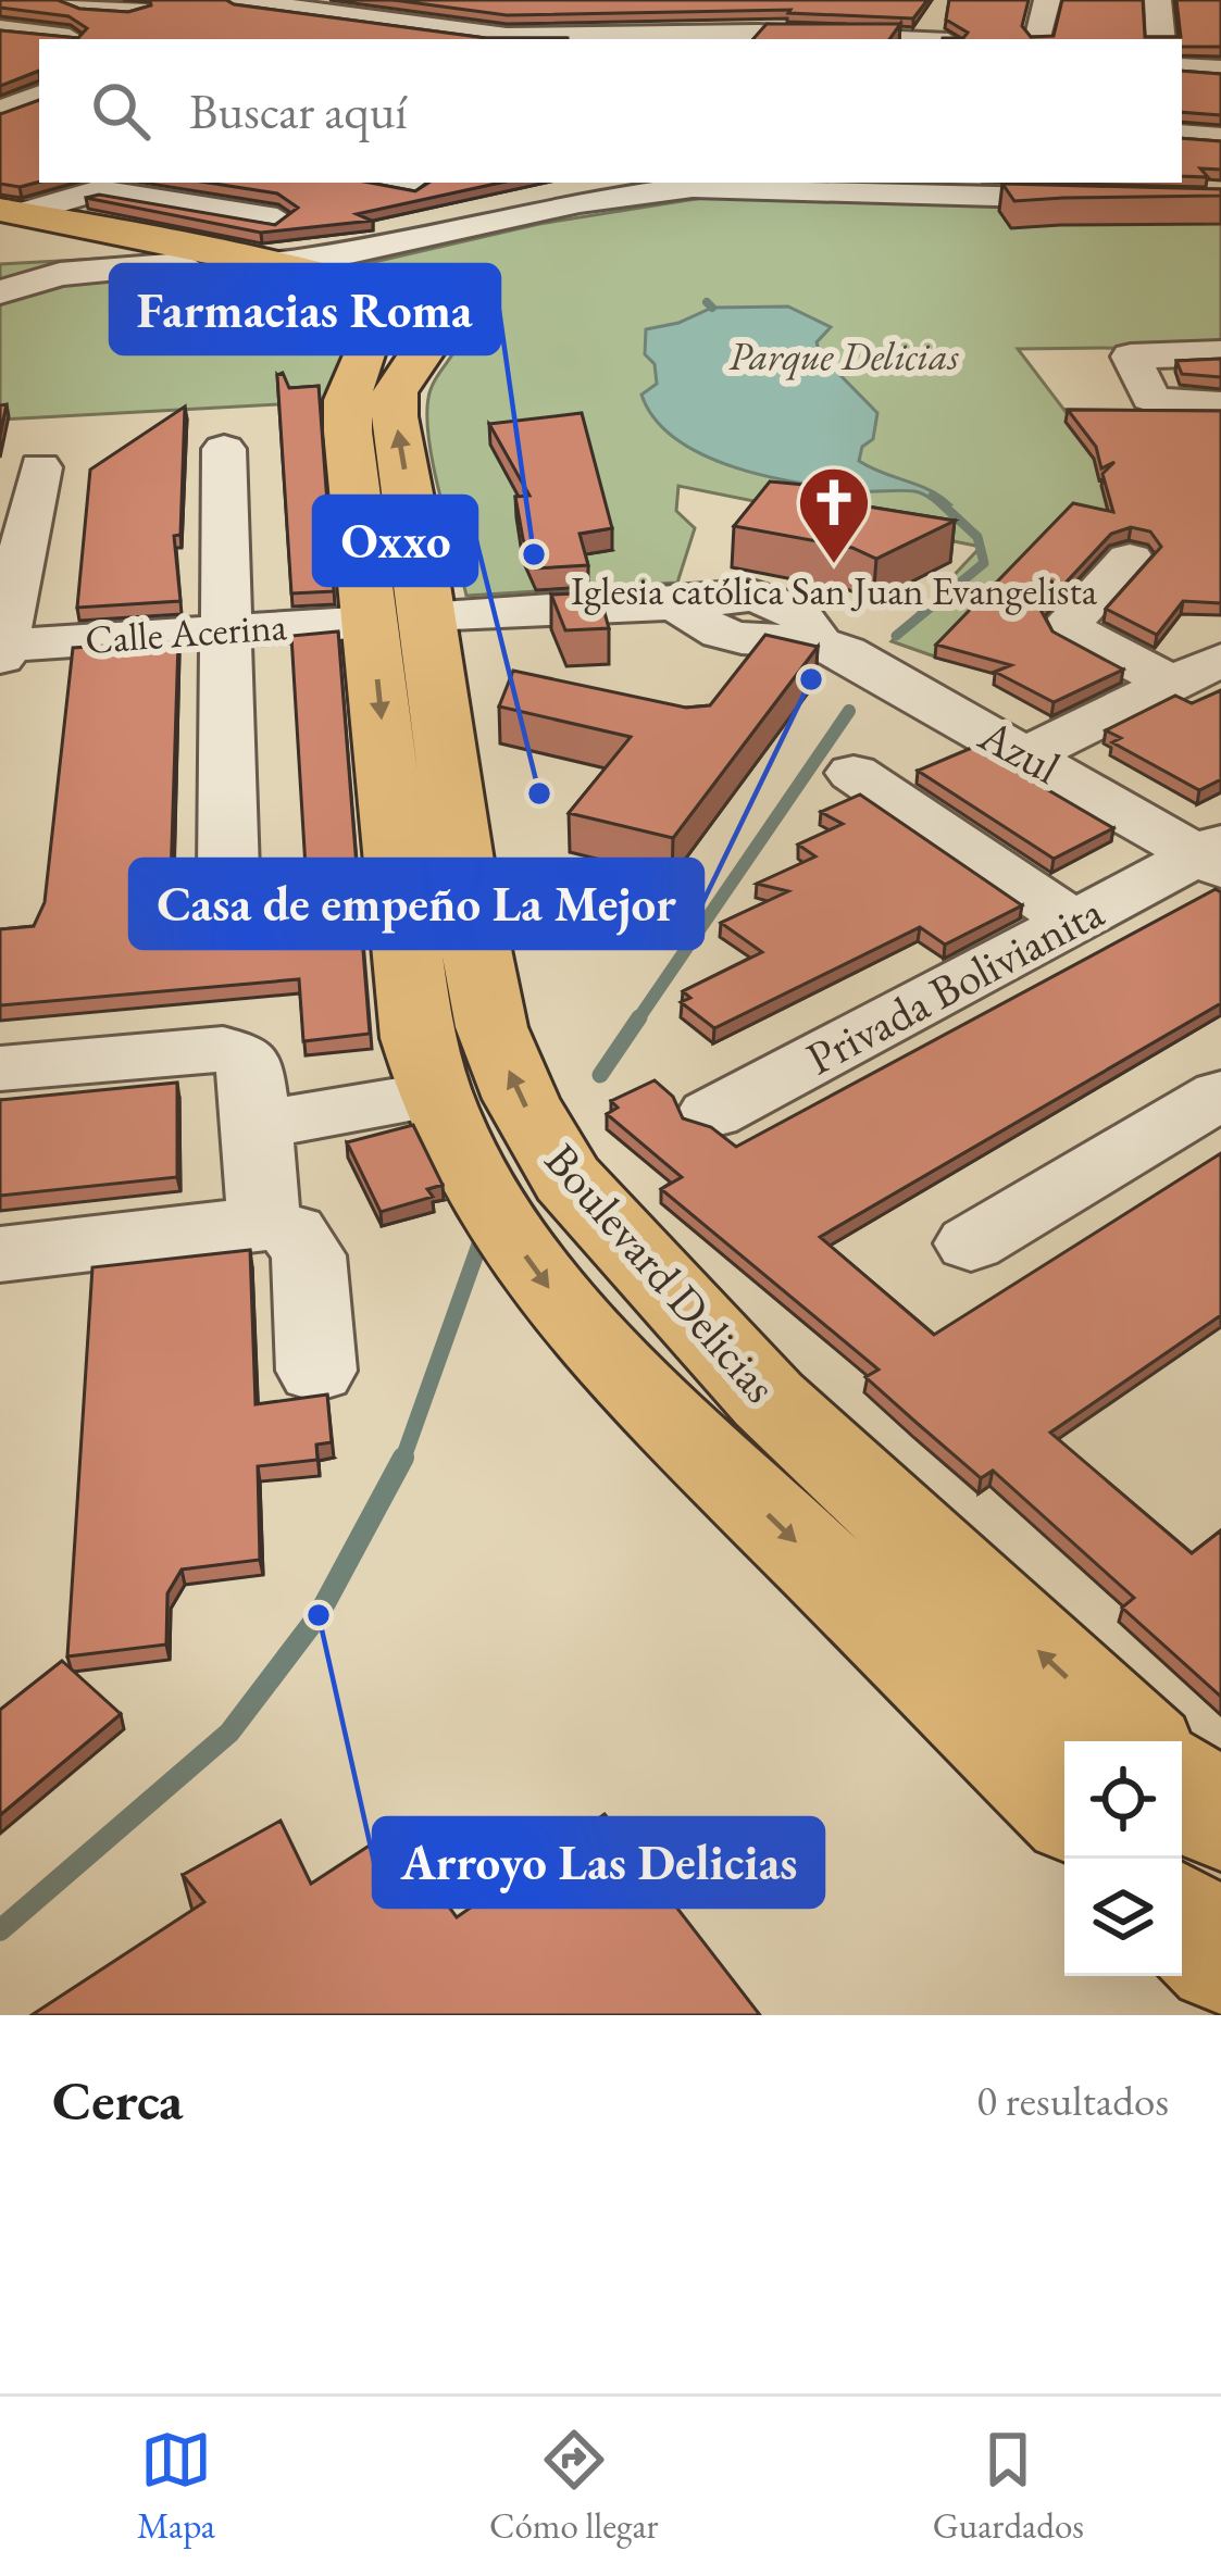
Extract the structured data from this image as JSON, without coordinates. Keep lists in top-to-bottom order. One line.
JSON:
{"streets":{"main road":["Boulevard Delicias"],"street":["Calle Acerina","Azul","Privada Bolivianita"]},"crossings":[["Calle Acerina","Azul"],["Calle Acerina","Boulevard Delicias"],["Azul","Privada Bolivianita"],["Azul","Boulevard Delicias"]],"parks":["Parque Delicias"],"places":{"other":["Farmacias Roma","Casa de empeño La Mejor","Oxxo","Arroyo Las Delicias"],"church":["Iglesia católica San Juan Evangelista"]},"page":{"search":"Buscar aquí","heading":["Cerca","0 resultados"],"nav":["Mapa","Cómo llegar","Guardados"]}}
